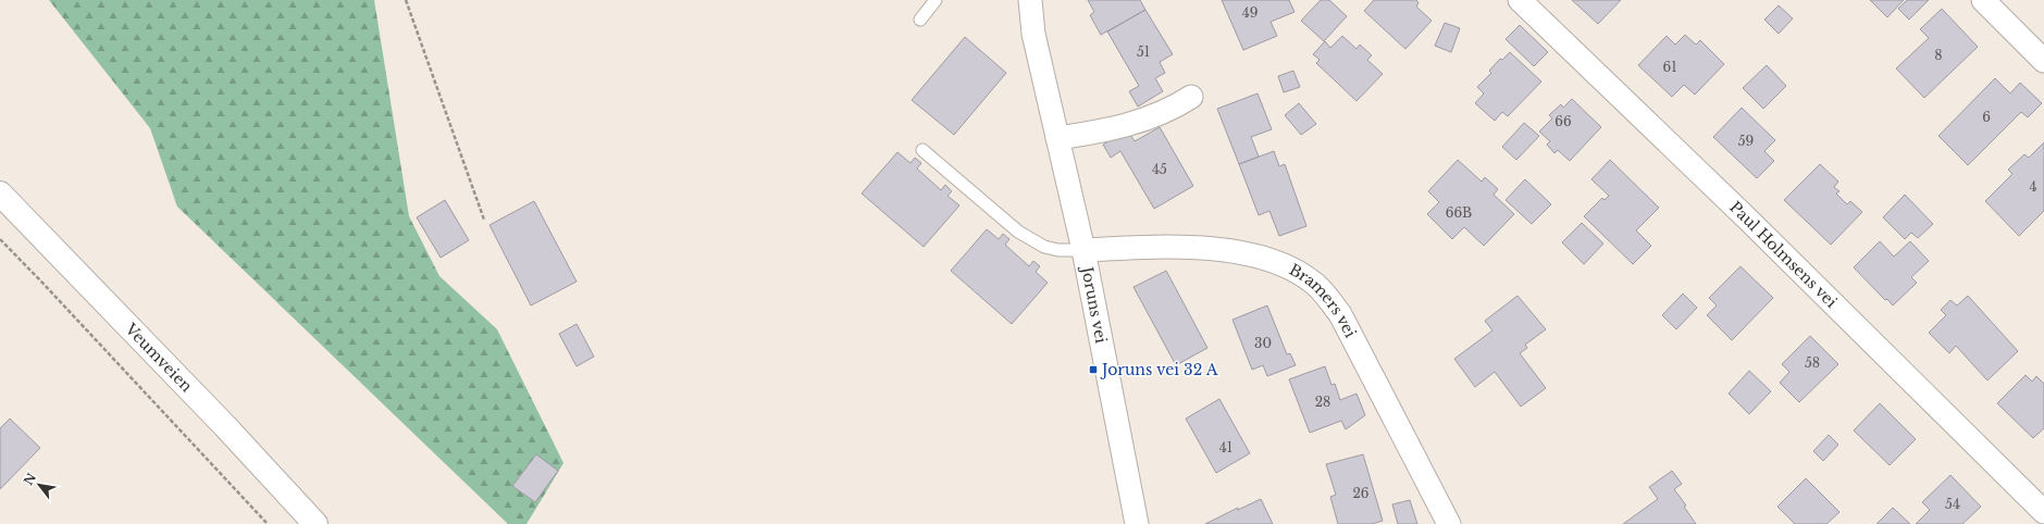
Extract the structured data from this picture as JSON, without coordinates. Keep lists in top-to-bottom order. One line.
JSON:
{"streets":{"main road":["Veumveien"],"street":["Paul Holmsens vei","Bramers vei","Joruns vei"]},"crossings":[["Bramers vei","Joruns vei"]],"places":{"transit":["Joruns vei 32 A"]},"house_numbers":["49","51","8","61","6","66","59","45","4","66B","30","58","28","41","26","54"],"north":"top left"}
